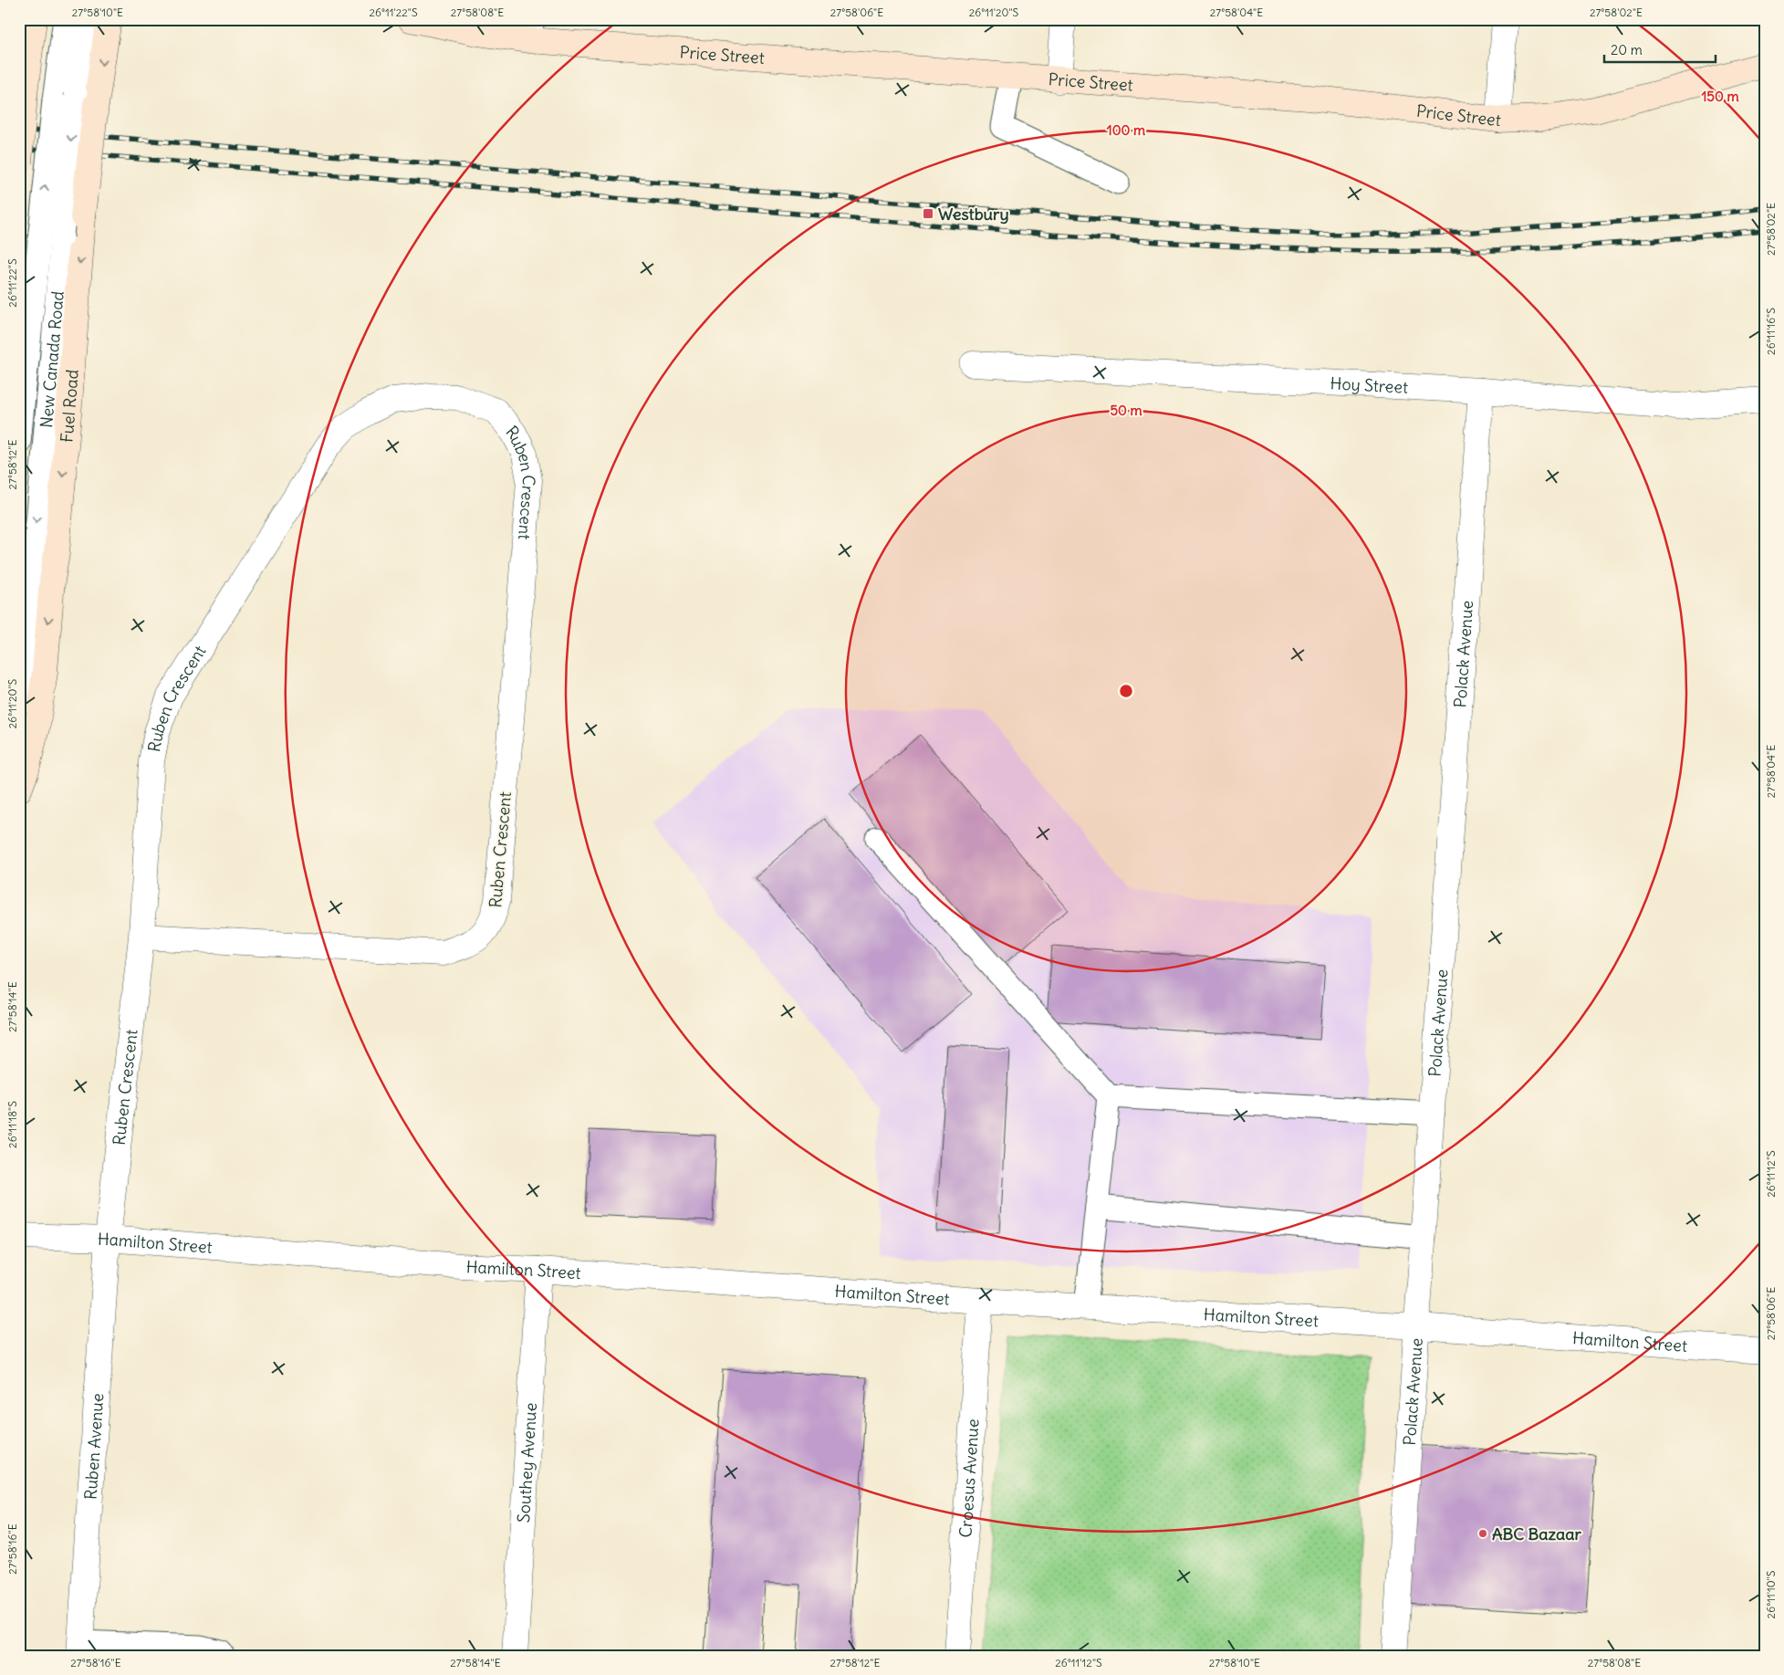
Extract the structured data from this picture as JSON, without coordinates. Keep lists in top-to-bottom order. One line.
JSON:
{"streets":{"street":["Price Street","Hoy Street","Fuel Road","Ruben Crescent","Polack Avenue","Hamilton Street","Ruben Avenue","Southey Avenue","Croesus Avenue"],"lane":["New Canada Road"]},"crossings":[["New Canada Road","Fuel Road"],["Hoy Street","Polack Avenue"],["Ruben Crescent","Hamilton Street"],["Ruben Crescent","Ruben Avenue"],["Polack Avenue","Hamilton Street"],["Hamilton Street","Ruben Avenue"],["Hamilton Street","Southey Avenue"],["Hamilton Street","Croesus Avenue"]],"one_way":["Fuel Road"],"places":{"transit":["Westbury"],"other":["ABC Bazaar"]},"scale_bar":"20 m","coordinates":["27°58'10\"E","26°11'22\"S","27°58'08\"E","27°58'06\"E","26°11'20\"S","27°58'04\"E","27°58'02\"E","26°11'16\"S","27°58'12\"E","27°58'14\"E","26°11'18\"S","26°11'12\"S","27°58'16\"E","26°11'10\"S"],"rings":["150 m","100 m","50 m"]}
